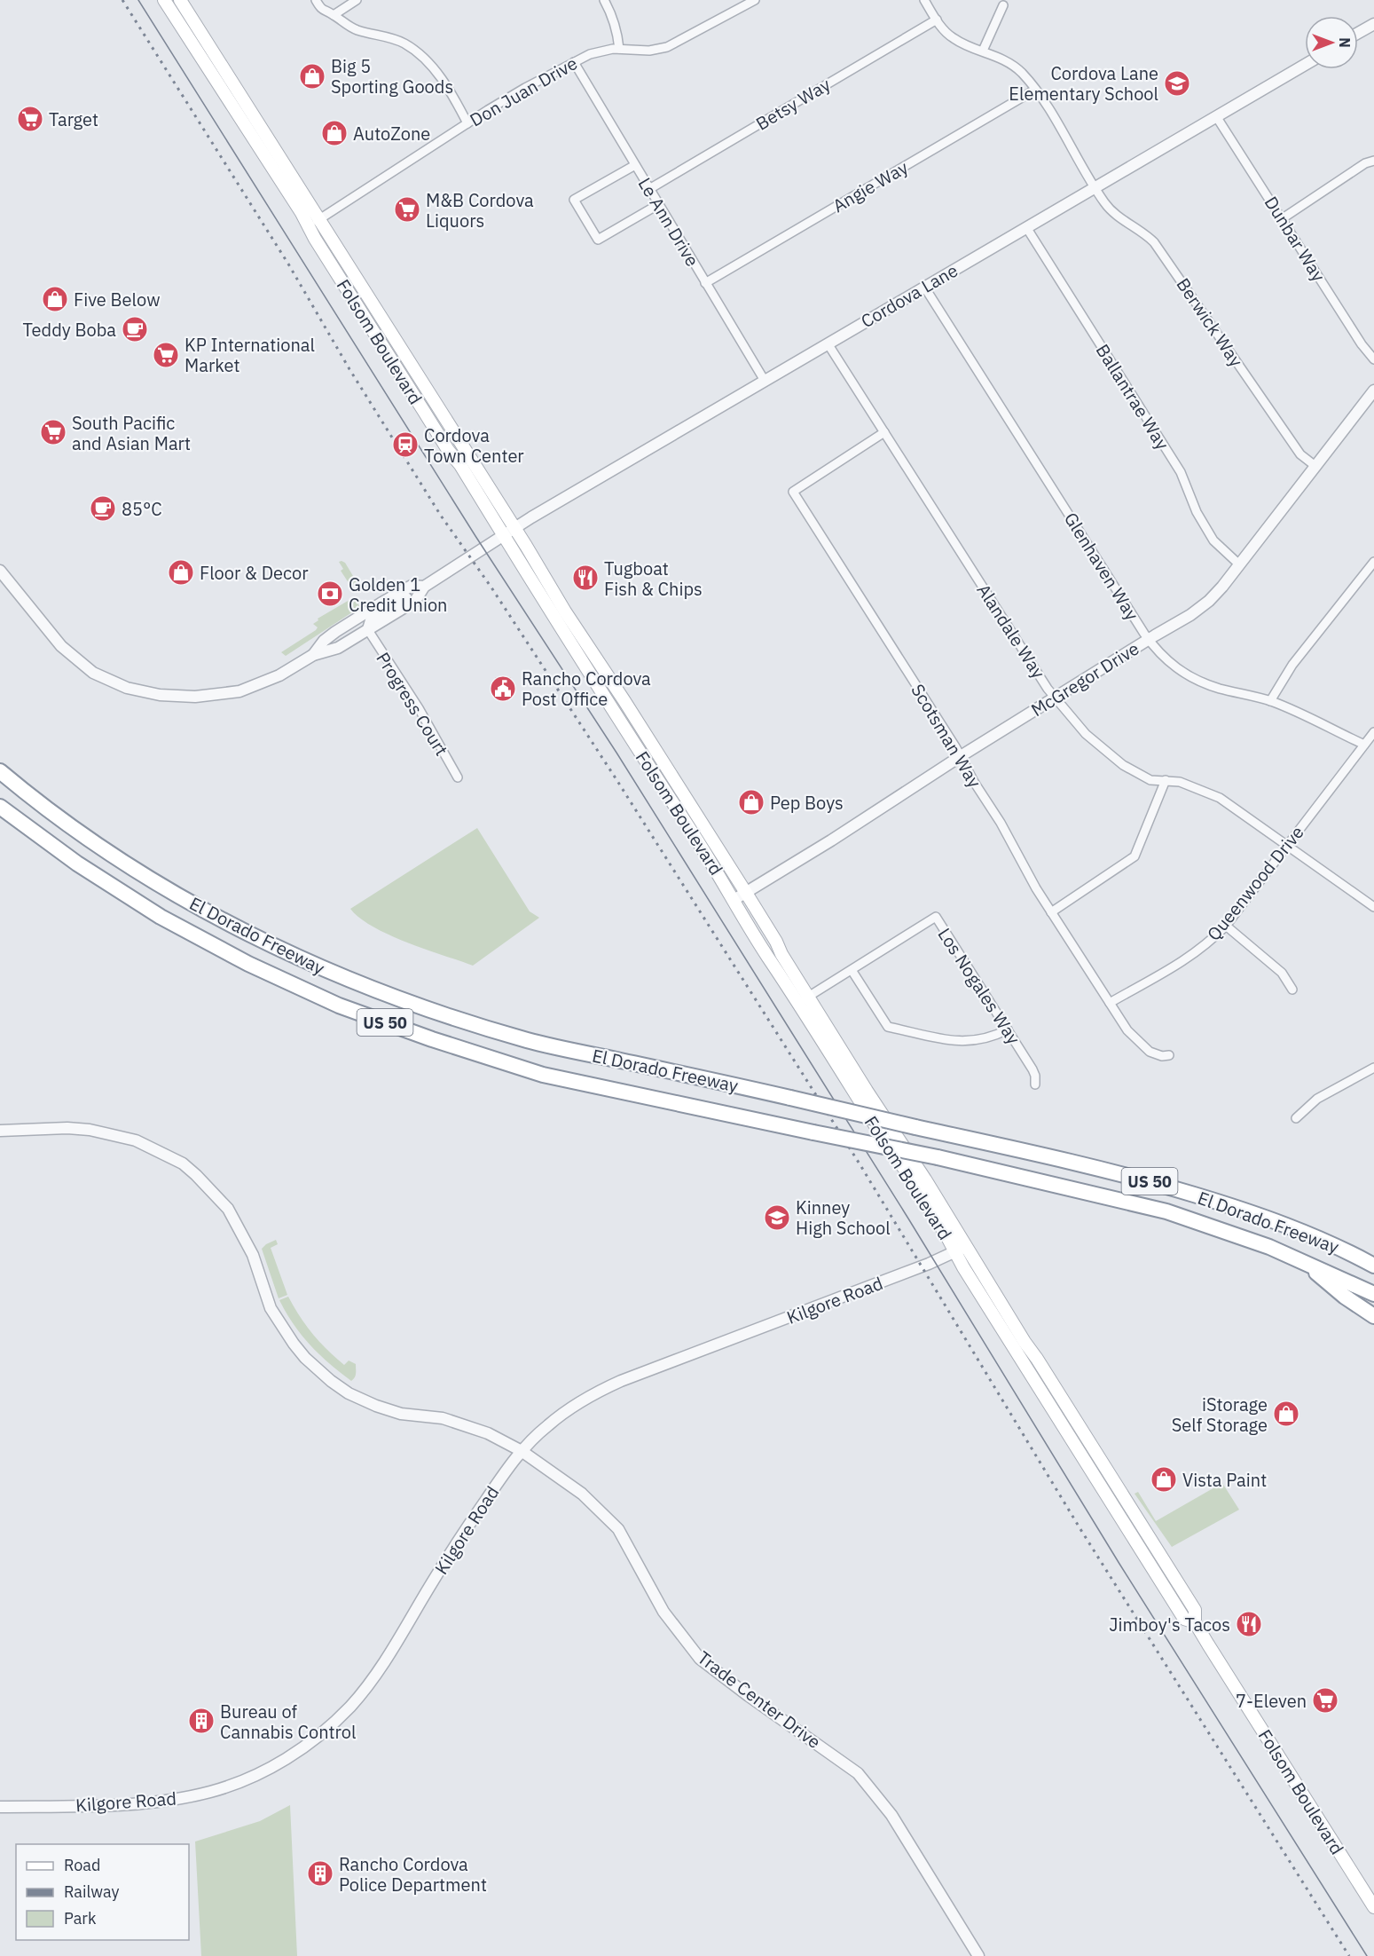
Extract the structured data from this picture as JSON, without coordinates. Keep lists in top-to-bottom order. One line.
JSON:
{"streets":{"highway":["El Dorado Freeway","US 50"],"main road":["Folsom Boulevard"],"street":["Don Juan Drive","Betsy Way","Angie Way","Le Ann Drive","Dunbar Way","Cordova Lane","Berwick Way","Ballantrae Way","Glenhaven Way","Alandale Way","McGregor Drive","Progress Court","Scotsman Way","Queenwood Drive","Los Nogales Way","Kilgore Road","Trade Center Drive"]},"crossings":[["Don Juan Drive","Le Ann Drive"],["Don Juan Drive","Folsom Boulevard"],["Betsy Way","Le Ann Drive"],["Betsy Way","Berwick Way"],["Angie Way","Le Ann Drive"],["Angie Way","Berwick Way"],["Le Ann Drive","Cordova Lane"],["Dunbar Way","Cordova Lane"],["Cordova Lane","Berwick Way"],["Cordova Lane","Folsom Boulevard"],["Cordova Lane","Ballantrae Way"],["Cordova Lane","Glenhaven Way"],["Cordova Lane","Alandale Way"],["Cordova Lane","Progress Court"],["Berwick Way","McGregor Drive"],["Folsom Boulevard","McGregor Drive"],["Folsom Boulevard","Los Nogales Way"],["Folsom Boulevard","Kilgore Road"],["Ballantrae Way","McGregor Drive"],["Glenhaven Way","McGregor Drive"],["Glenhaven Way","Queenwood Drive"],["Alandale Way","McGregor Drive"],["Alandale Way","Scotsman Way"],["Alandale Way","Queenwood Drive"],["McGregor Drive","Scotsman Way"],["Scotsman Way","Queenwood Drive"],["Kilgore Road","Trade Center Drive"]],"places":{"shop":["Big 5 Sporting Goods","AutoZone","Five Below","Floor & Decor","Pep Boys","iStorage Self Storage","Vista Paint"],"school or university":["Cordova Lane Elementary School","Kinney High School"],"supermarket":["Target","M&B Cordova Liquors","KP International Market","South Pacific and Asian Mart","7-Eleven"],"cafe":["Teddy Boba","85°C"],"station":["Cordova Town Center"],"restaurant":["Tugboat Fish & Chips","Jimboy's Tacos"],"bank":["Golden 1 Credit Union"],"public building":["Rancho Cordova Post Office"],"building":["Bureau of Cannabis Control","Rancho Cordova Police Department"]},"legend":["Road","Railway","Park"],"north":"right"}
